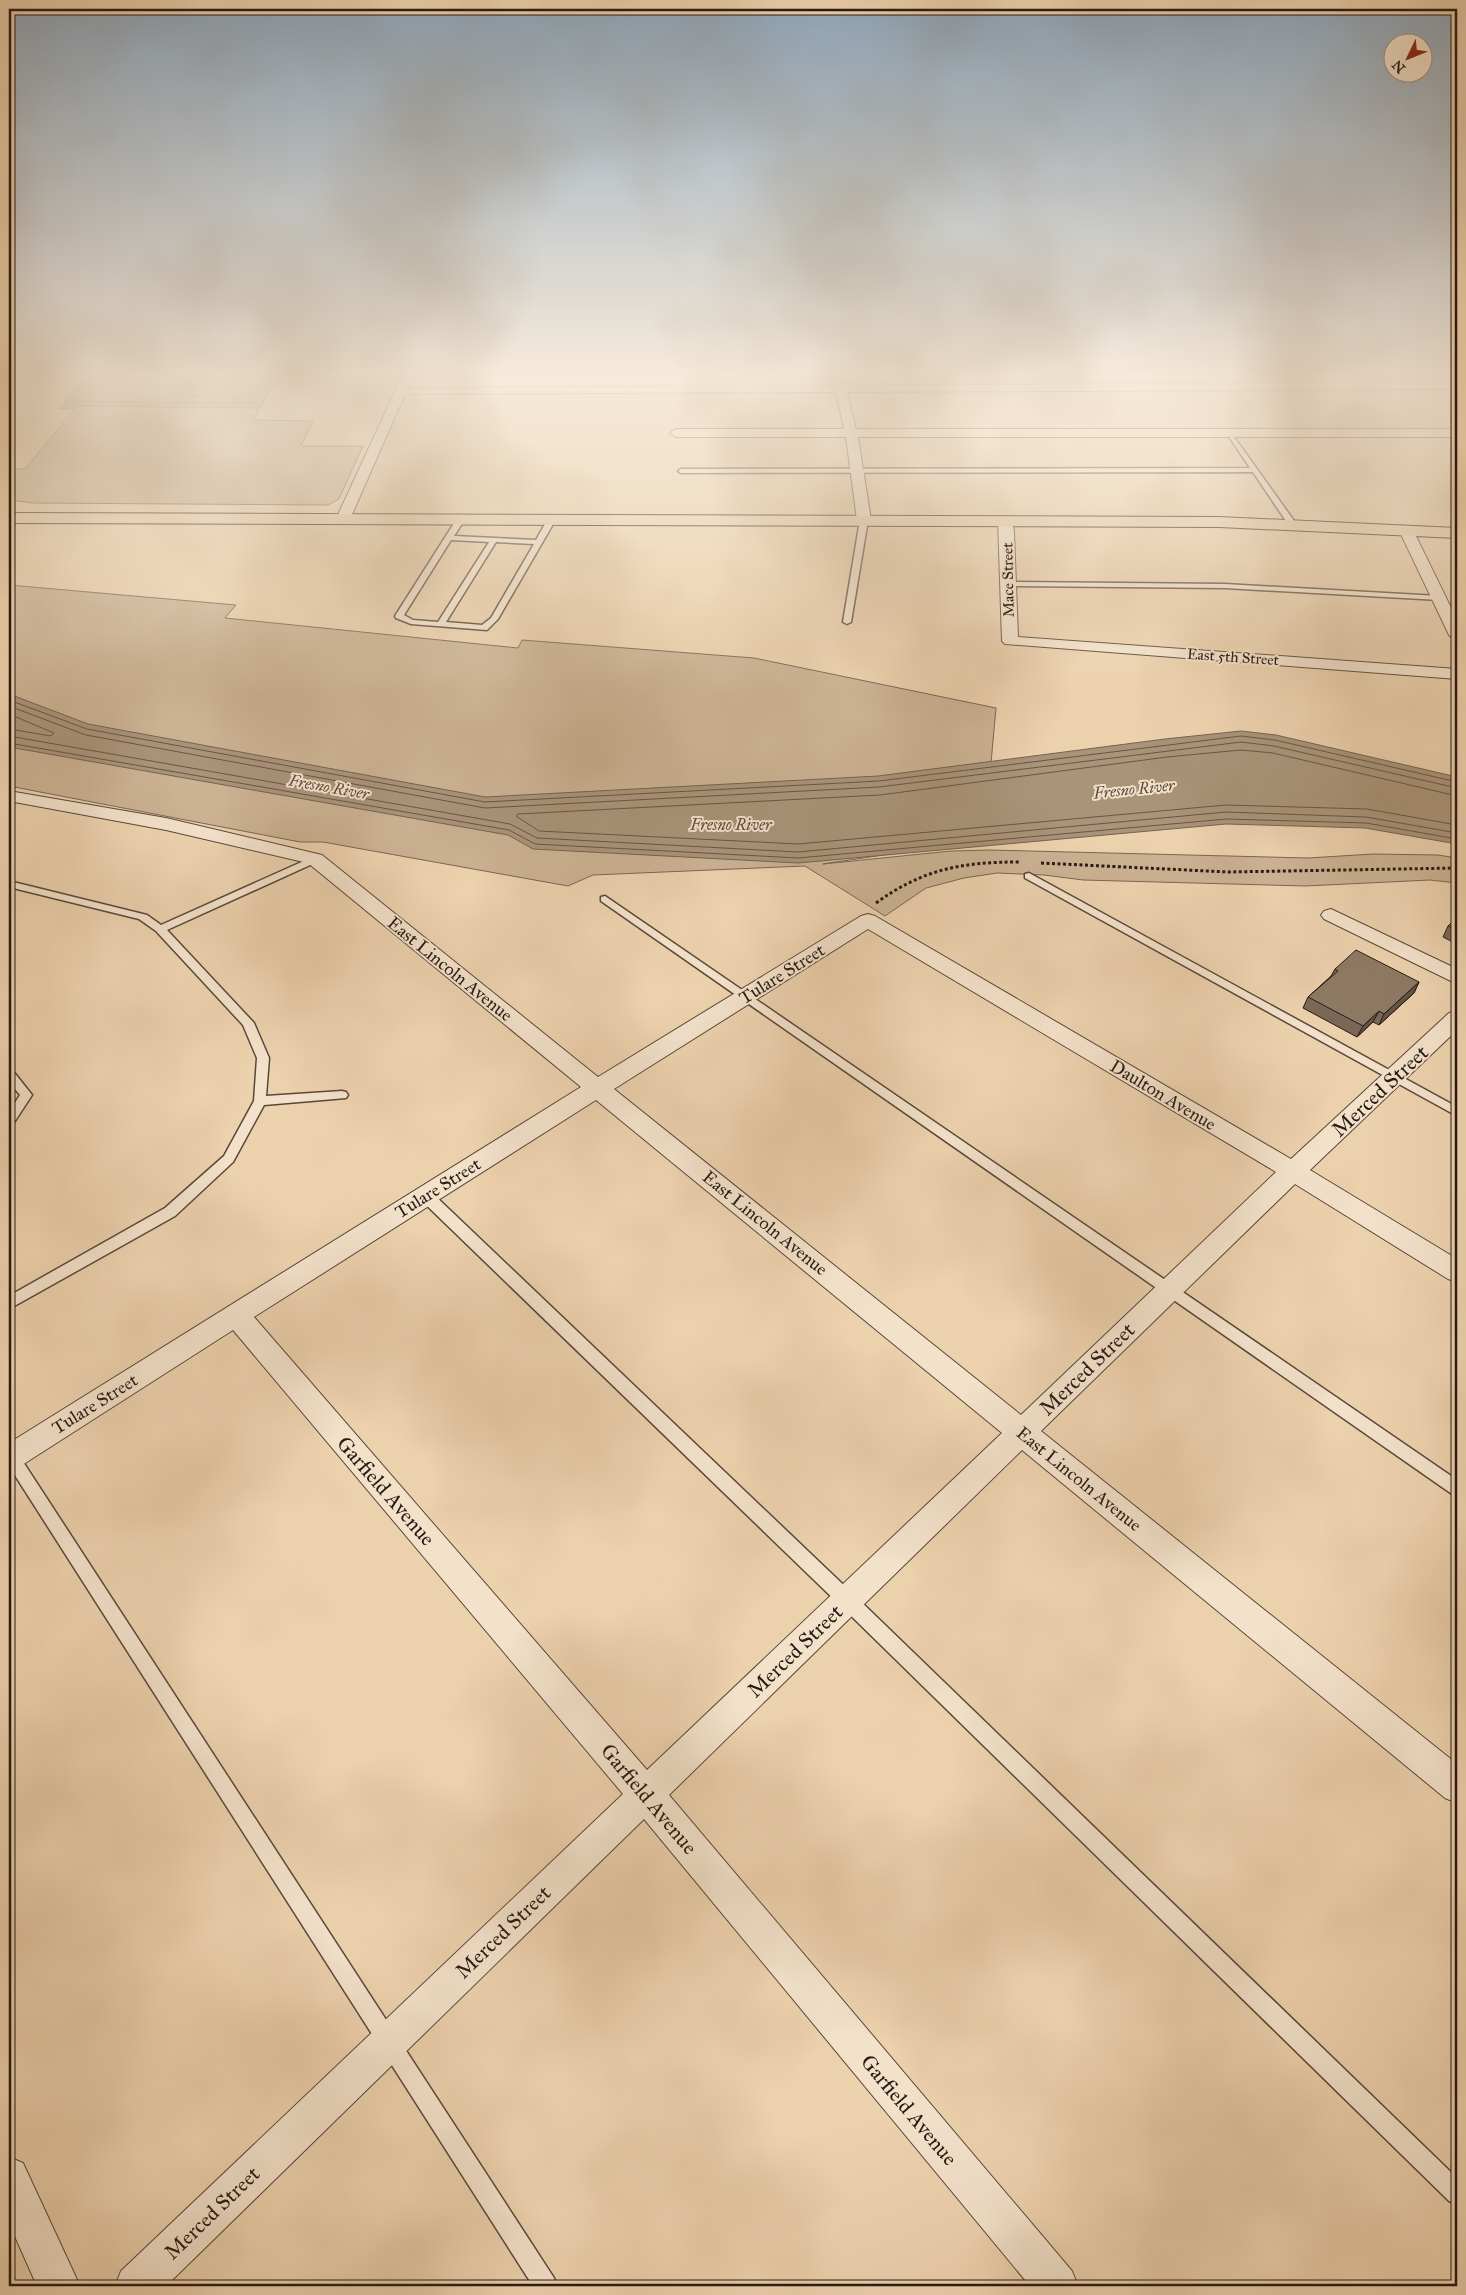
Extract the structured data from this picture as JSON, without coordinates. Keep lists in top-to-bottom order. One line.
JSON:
{"streets":{"street":["Mace Street","East 5th Street","East Lincoln Avenue","Tulare Street","Merced Street","Daulton Avenue","Garfield Avenue"]},"crossings":[["Mace Street","East 5th Street"],["East Lincoln Avenue","Tulare Street"],["East Lincoln Avenue","Merced Street"],["Tulare Street","Daulton Avenue"],["Tulare Street","Garfield Avenue"],["Merced Street","Daulton Avenue"],["Merced Street","Garfield Avenue"]],"water":["Fresno River"],"north":"bottom left"}
